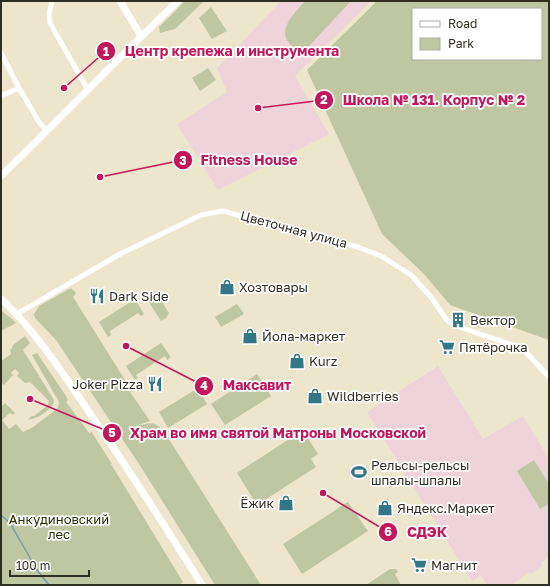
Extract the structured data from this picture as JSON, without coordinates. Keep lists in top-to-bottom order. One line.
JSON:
{"streets":{"street":["Цветочная улица"]},"parks":["Анкудиновский лес"],"places":{"other":["Центр крепежа и инструмента","Школа № 131. Корпус № 2","Fitness House","Максавит","Храм во имя святой Матроны Московской","СДЭК"],"shop":["Хозтовары","Йола-маркет","Kurz","Wildberries","Ёжик","Яндекс.Маркет"],"restaurant":["Dark Side","Joker Pizza"],"building":["Вектор"],"supermarket":["Пятёрочка","Магнит"],"sports":["Рельсы-рельсы шпалы-шпалы"]},"legend":["Road","Park"],"scale_bar":"100 m"}
